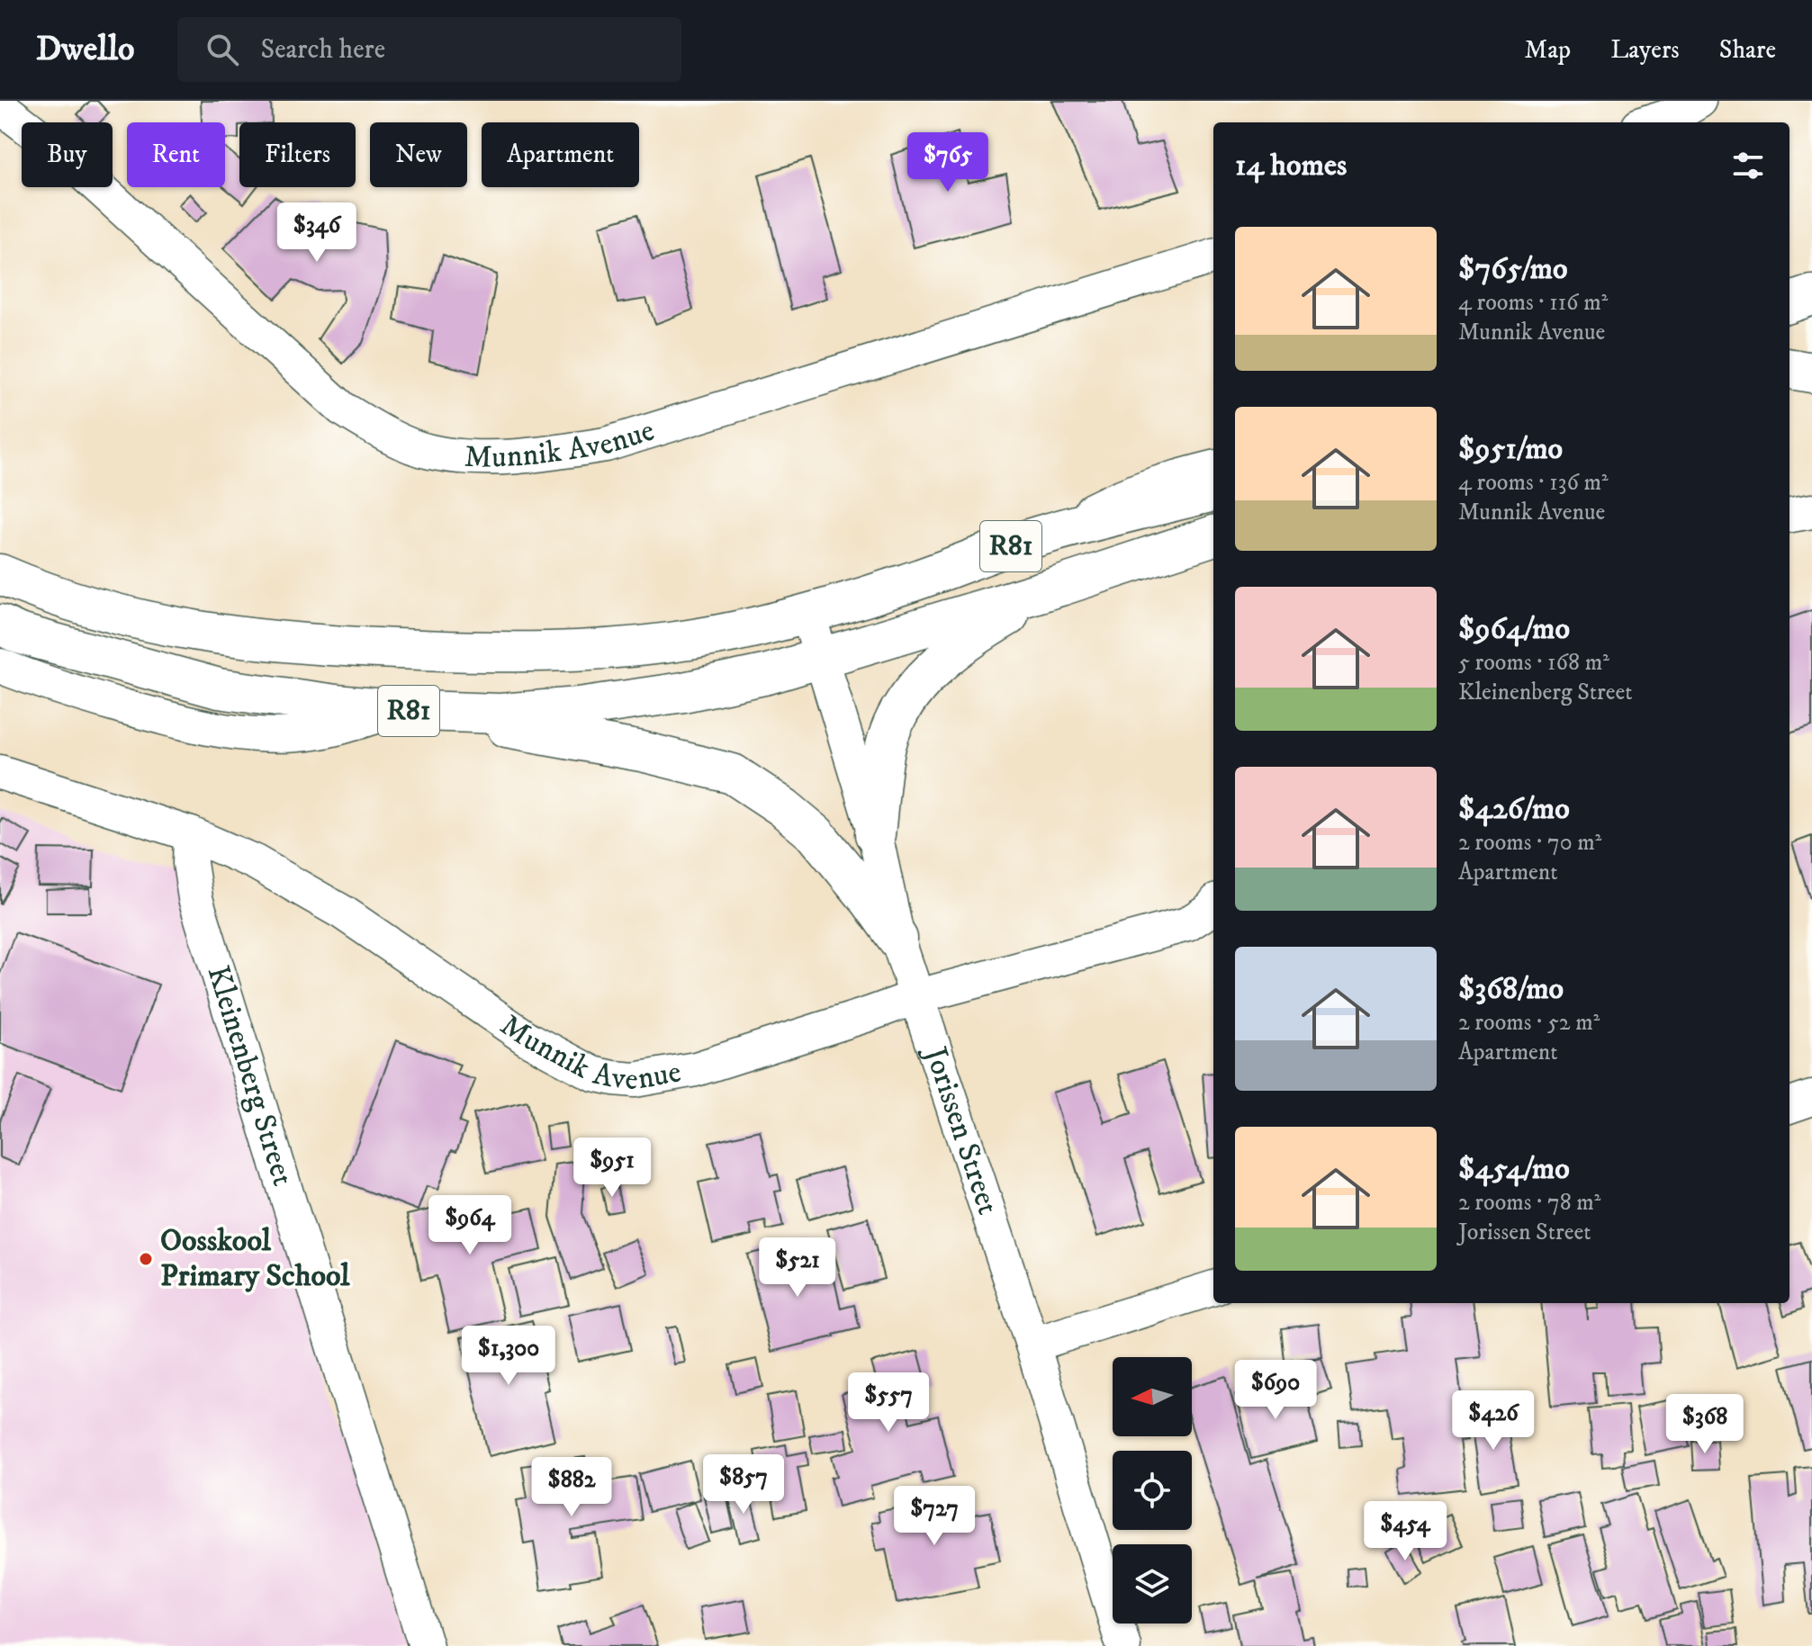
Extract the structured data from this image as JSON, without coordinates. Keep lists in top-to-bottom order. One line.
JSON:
{"streets":{"main road":["R81"],"street":["Munnik Avenue","Kleinenberg Street","Jorissen Street"]},"crossings":[["Munnik Avenue","Kleinenberg Street"],["Munnik Avenue","Jorissen Street"],["R81","Jorissen Street"]],"places":["Oosskool Primary School"],"north":"left","page":{"header":"Dwello","search":"Search here","nav":["Map","Layers","Share"],"chip":["Buy","Rent","Filters","New","Apartment"],"heading":"14 homes","price":["$765","$346","$951","$964","$521","$1,300","$690","$557","$426","$368","$857","$882","$727","$454"],"list":[{"name":"$765/mo","note":"4 rooms · 116 m² · Munnik Avenue"},{"name":"$951/mo","note":"4 rooms · 136 m² · Munnik Avenue"},{"name":"$964/mo","note":"5 rooms · 168 m² · Kleinenberg Street"},{"name":"$426/mo","note":"2 rooms · 70 m² · Apartment"},{"name":"$368/mo","note":"2 rooms · 52 m² · Apartment"},{"name":"$454/mo","note":"2 rooms · 78 m² · Jorissen Street"}]}}
